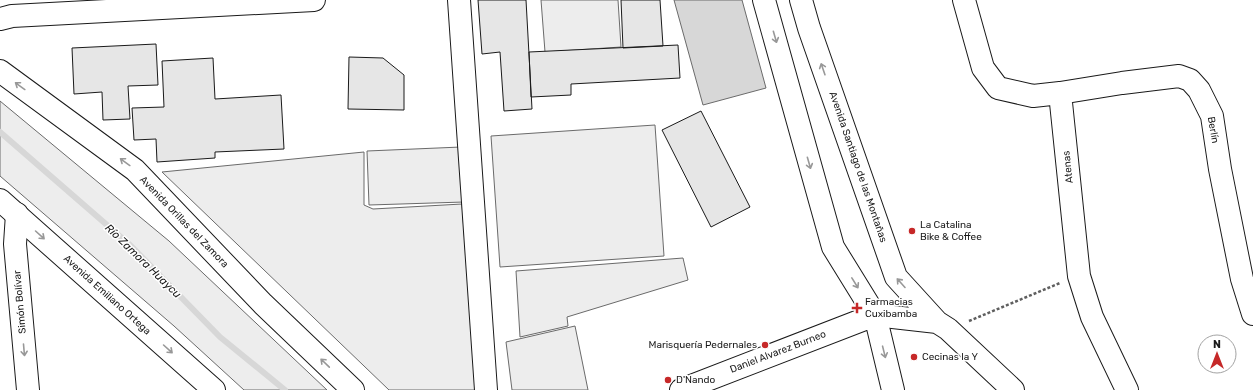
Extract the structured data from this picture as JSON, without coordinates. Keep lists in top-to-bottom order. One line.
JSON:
{"streets":{"main road":["Berlín","Avenida Santiago de las Montañas","Atenas","Avenida Orillas del Zamora","Avenida Emiliano Ortega","Simón Bolívar","Daniel Alvarez Burneo"]},"crossings":[["Berlín","Atenas"],["Avenida Emiliano Ortega","Simón Bolívar"]],"one_way":["Avenida Orillas del Zamora","Avenida Emiliano Ortega","Simón Bolívar"],"water":["Río Zamora Huaycu"],"places":{"other":["La Catalina Bike & Coffee","Marisquería Pedernales","Cecinas la Y","D'Nando"],"health":["Farmacias Cuxibamba"]},"north":"top"}
